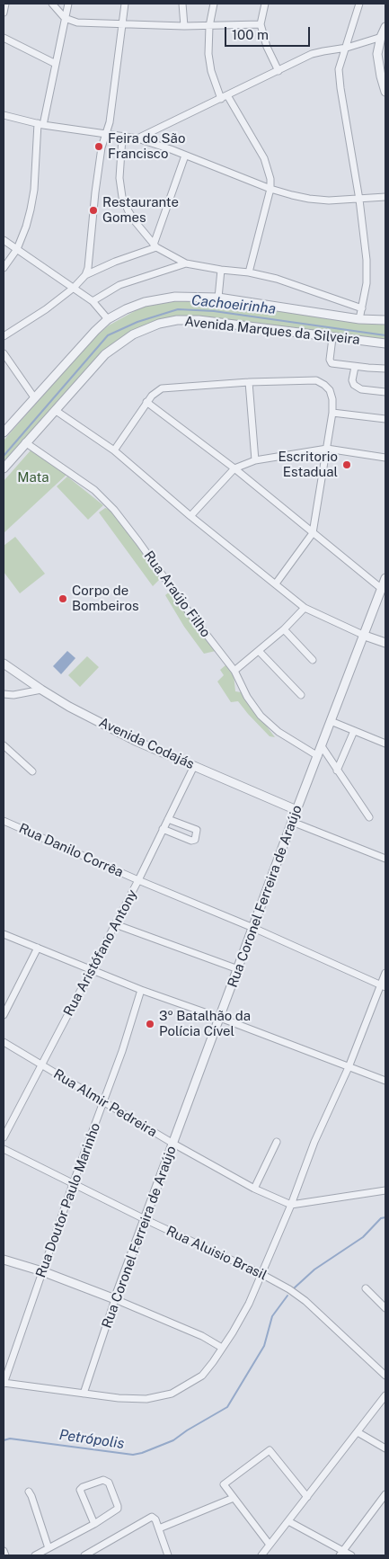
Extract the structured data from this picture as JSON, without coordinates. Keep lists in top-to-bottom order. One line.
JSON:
{"streets":{"street":["Avenida Marques da Silveira","Rua Araújo Filho","Avenida Codajás","Rua Danilo Corrêa","Rua Coronel Ferreira de Araújo","Rua Aristófano Antony","Rua Almir Pedreira","Rua Doutor Paulo Marinho","Rua Aluisio Brasil"]},"crossings":[["Avenida Marques da Silveira","Rua Araújo Filho"],["Rua Araújo Filho","Rua Coronel Ferreira de Araújo"],["Avenida Codajás","Rua Coronel Ferreira de Araújo"],["Avenida Codajás","Rua Aristófano Antony"],["Rua Danilo Corrêa","Rua Coronel Ferreira de Araújo"],["Rua Danilo Corrêa","Rua Aristófano Antony"],["Rua Coronel Ferreira de Araújo","Rua Almir Pedreira"],["Rua Coronel Ferreira de Araújo","Rua Aluisio Brasil"],["Rua Aristófano Antony","Rua Almir Pedreira"],["Rua Almir Pedreira","Rua Doutor Paulo Marinho"],["Rua Doutor Paulo Marinho","Rua Aluisio Brasil"]],"water":["Cachoeirinha","Petrópolis"],"parks":["Mata"],"places":["Feira do São Francisco","Restaurante Gomes","Escritorio Estadual","Corpo de Bombeiros","3º Batalhão da Polícia Cível"],"scale_bar":"100 m"}
